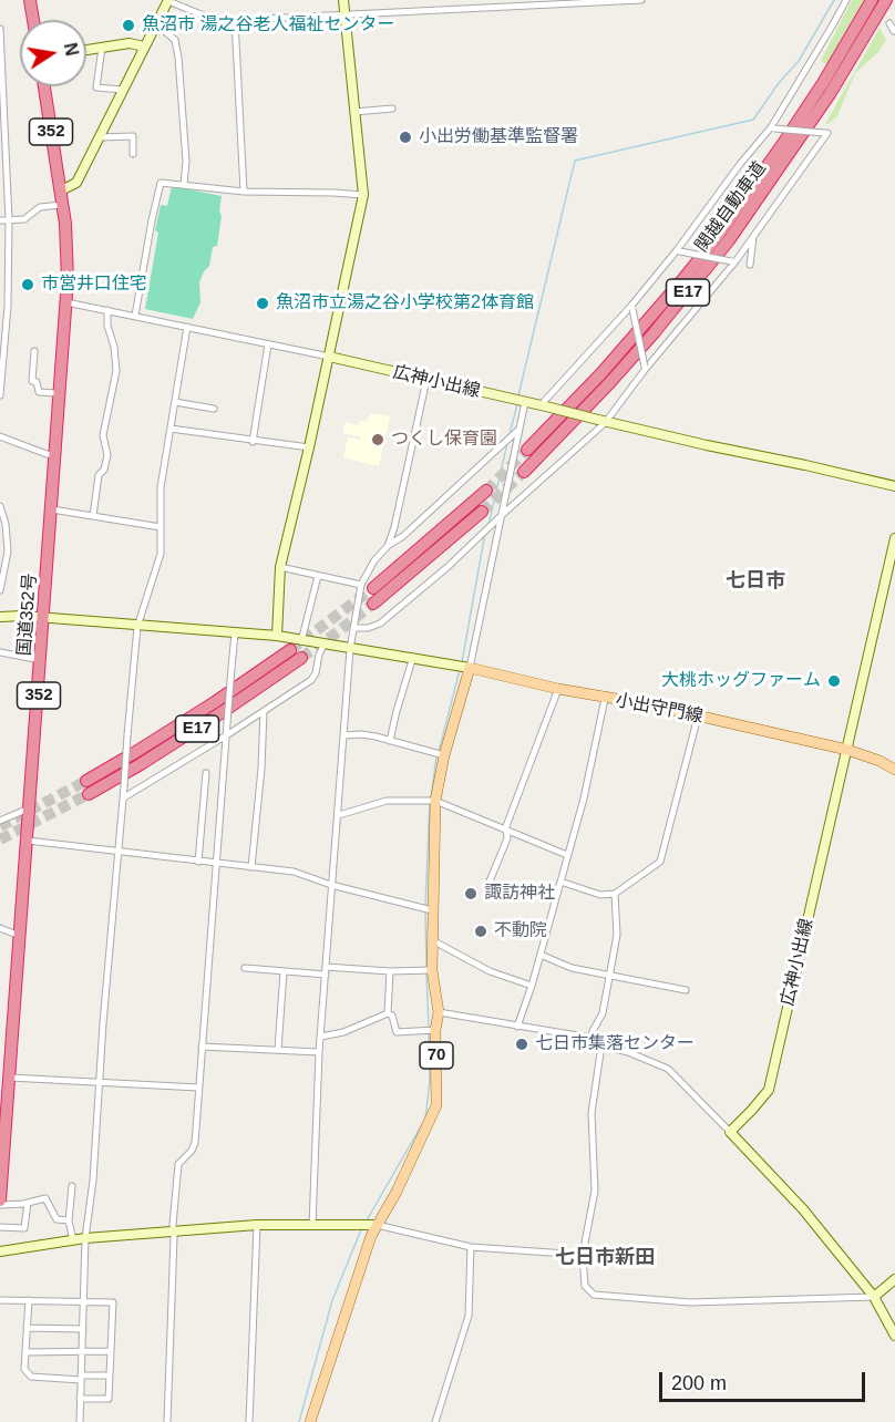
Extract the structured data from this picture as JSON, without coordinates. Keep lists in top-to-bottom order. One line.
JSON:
{"streets":{"highway":["352","関越自動車道","E17","国道352号"],"main road":["広神小出線","小出守門線","70"]},"crossings":[["広神小出線","小出守門線"],["小出守門線","70"]],"districts":["七日市","七日市新田"],"places":["魚沼市 湯之谷老人福祉センター","小出労働基準監督署","市営井口住宅","魚沼市立湯之谷小学校第2体育館","つくし保育園","大桃ホッグファーム","諏訪神社","不動院","七日市集落センター"],"scale_bar":"200 m","north":"right"}
